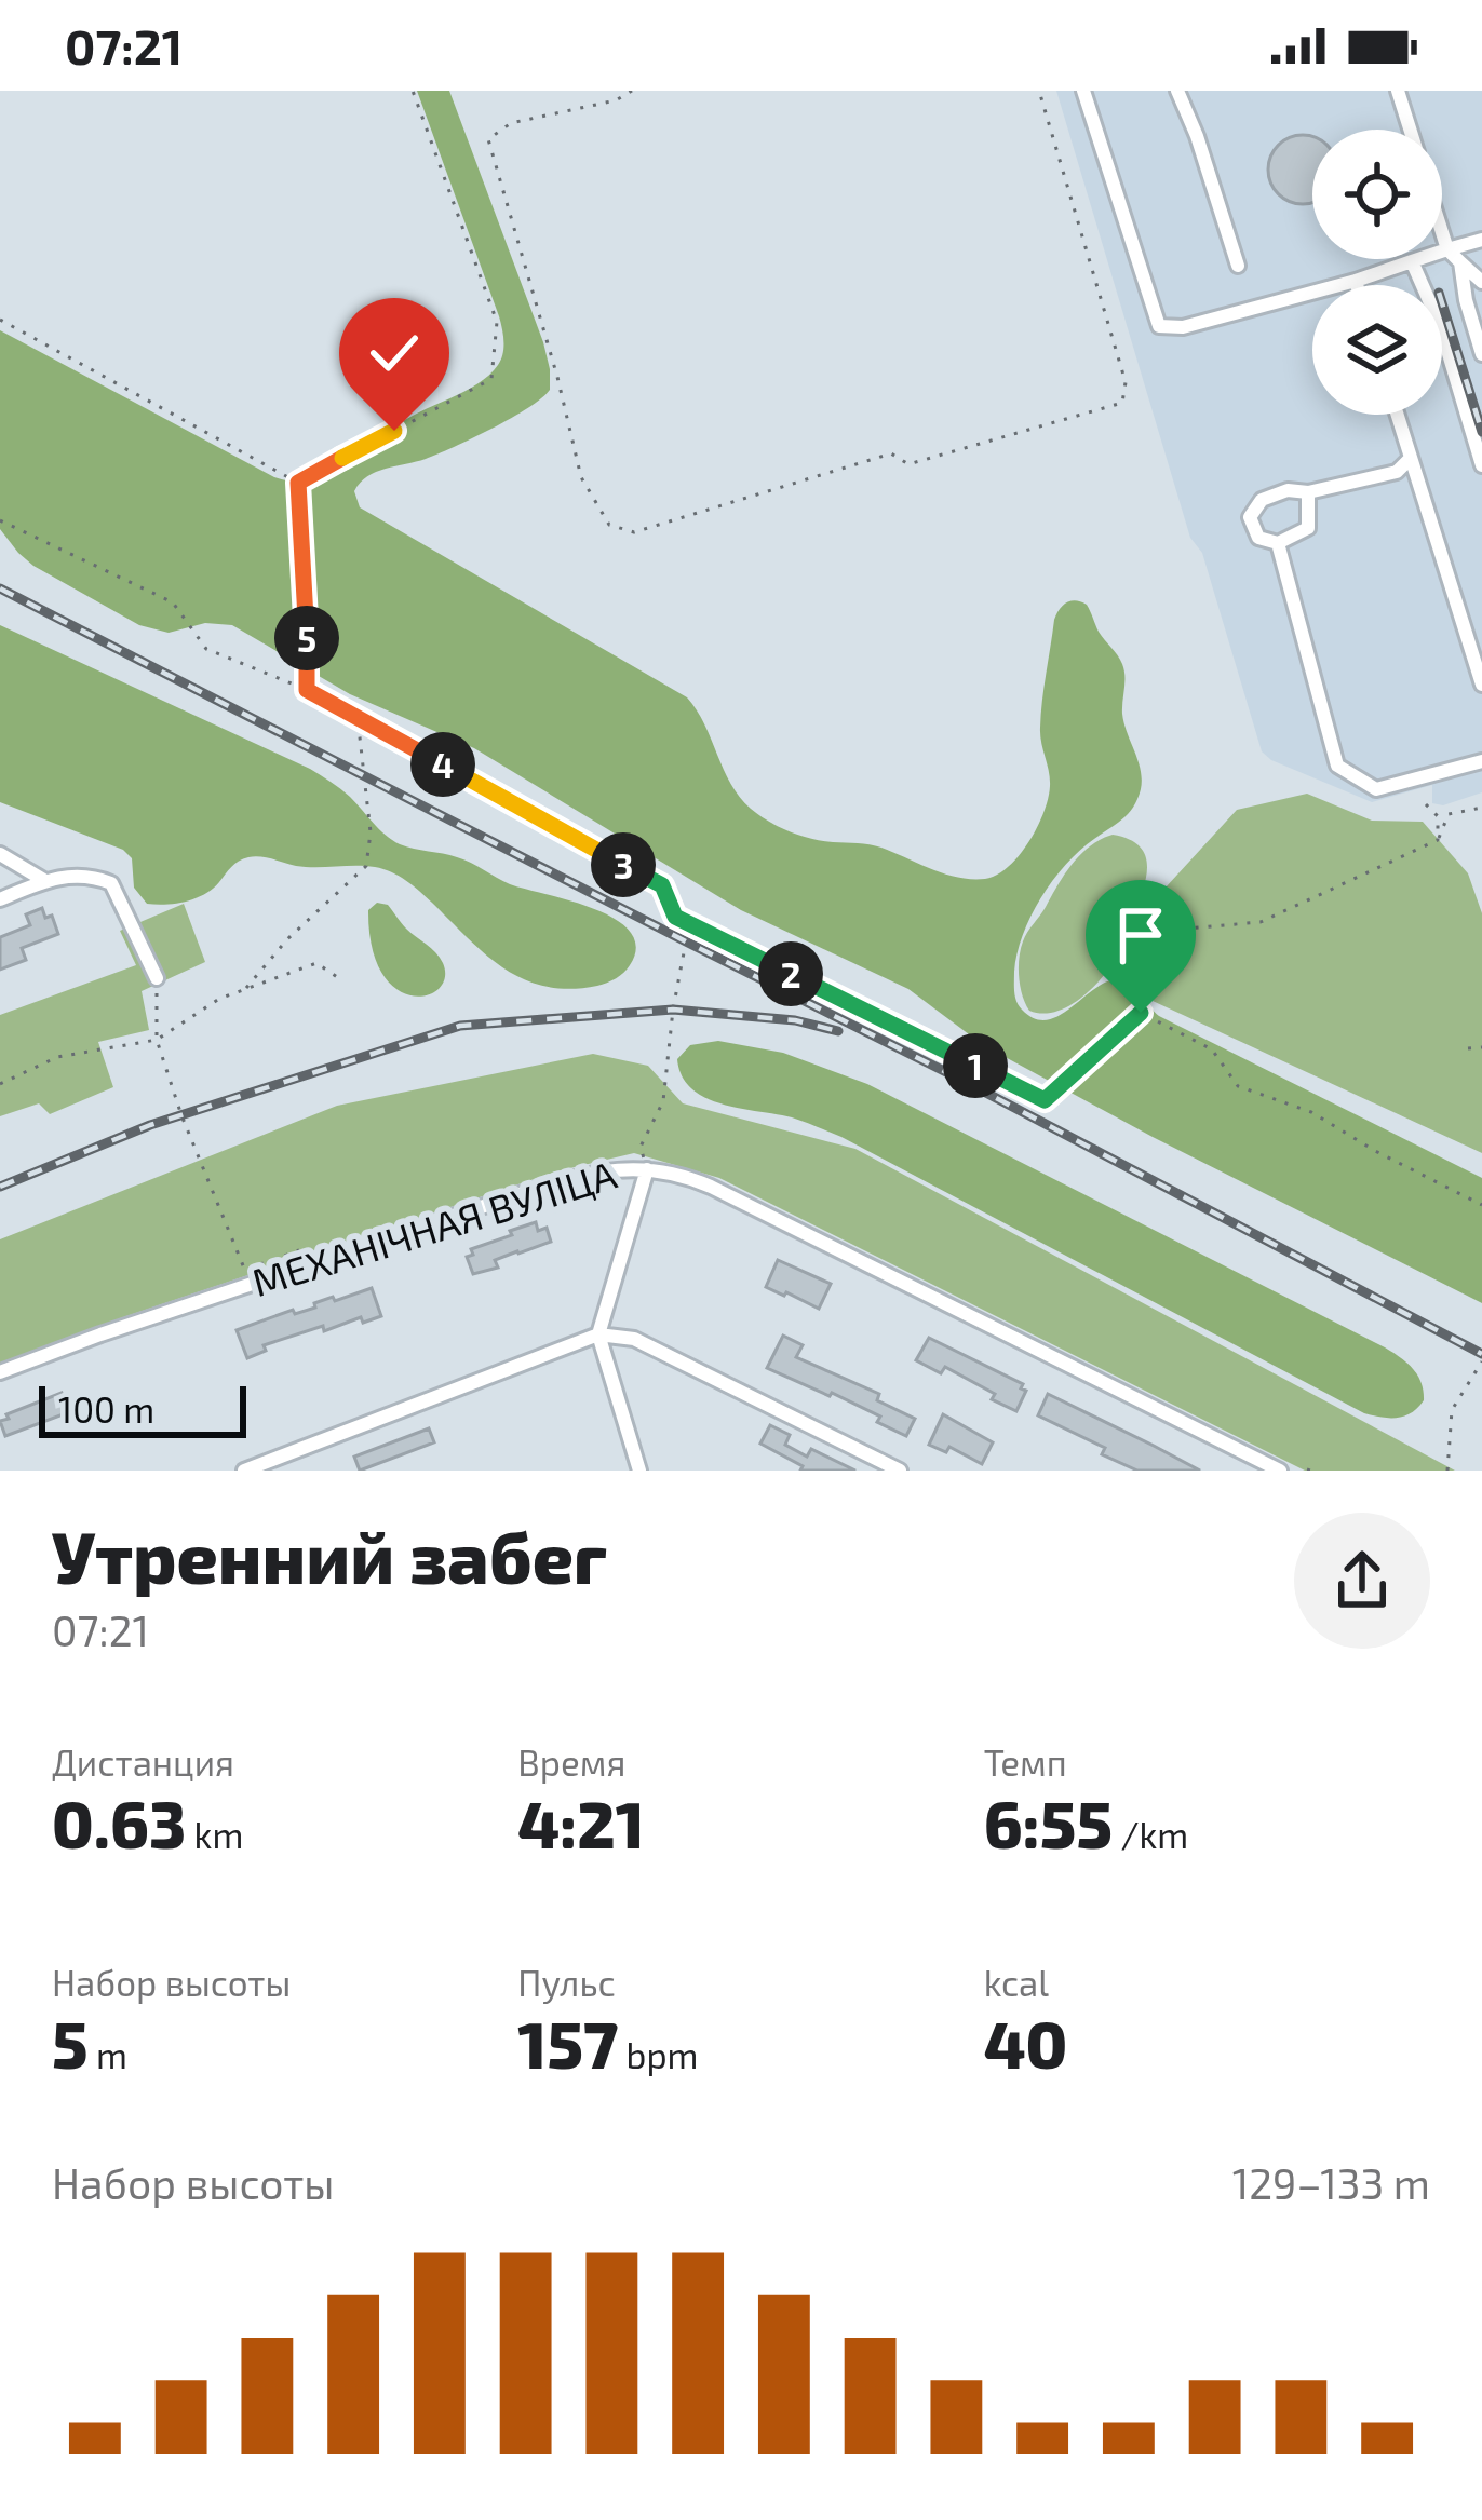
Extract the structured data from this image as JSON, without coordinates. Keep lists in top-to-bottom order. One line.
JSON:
{"streets":{"street":["МЕХАНІЧНАЯ ВУЛІЦА"]},"scale_bar":"100 m","page":{"status":"07:21","pins":["5","4","3","2","1"],"scale":"100 m","heading":["Утренний забег","07:21"],"stats":[["Дистанция","0.63 km"],["Время","4:21"],["Темп","6:55 /km"],["Набор высоты","5 m"],["Пульс","157 bpm"],["kcal","40"]],"chart":["Набор высоты","129–133 m"]}}
